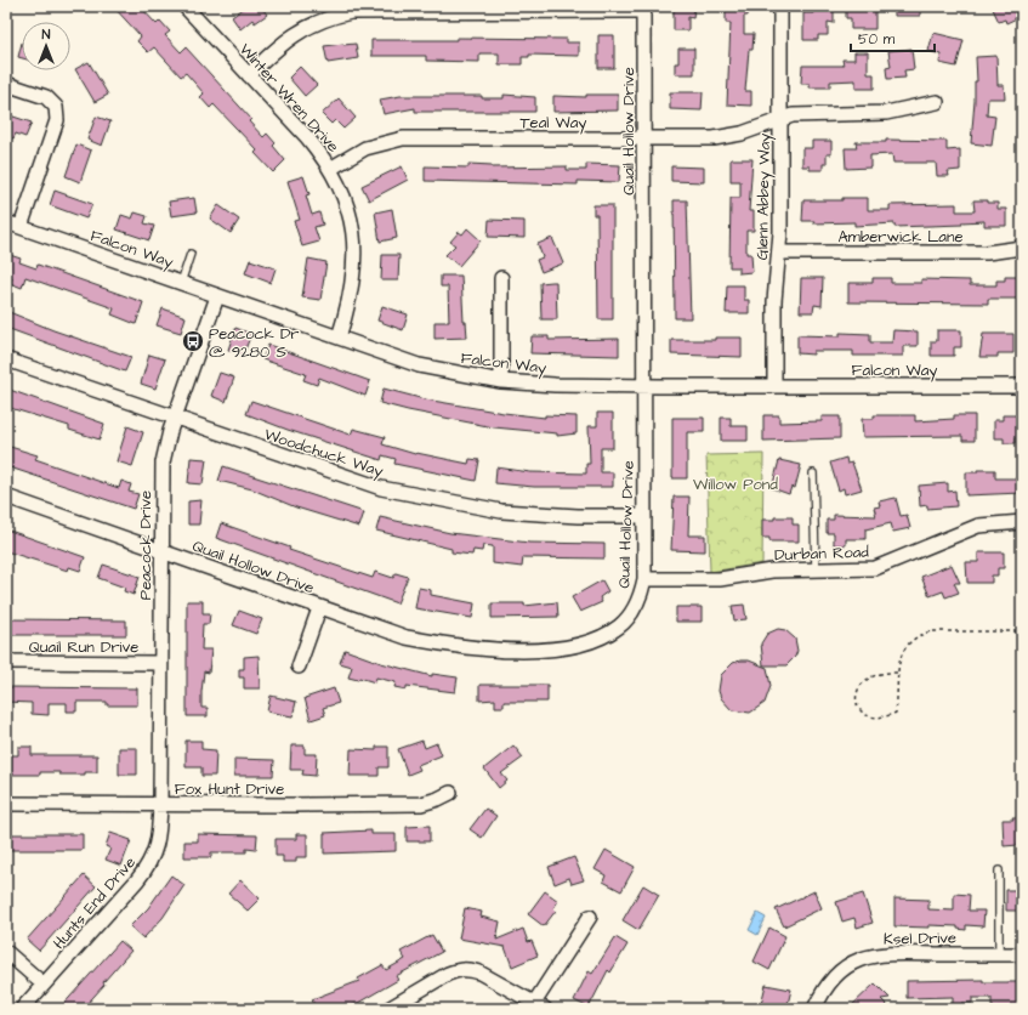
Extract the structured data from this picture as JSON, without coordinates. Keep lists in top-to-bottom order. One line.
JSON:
{"streets":{"street":["Winter Wren Drive","Teal Way","Quail Hollow Drive","Glenn Abbey Way","Amberwick Lane","Falcon Way","Woodchuck Way","Peacock Drive","Durban Road","Quail Run Drive","Fox Hunt Drive","Hunts End Drive","Ksel Drive"]},"crossings":[["Winter Wren Drive","Teal Way"],["Winter Wren Drive","Falcon Way"],["Teal Way","Quail Hollow Drive"],["Teal Way","Glenn Abbey Way"],["Quail Hollow Drive","Falcon Way"],["Quail Hollow Drive","Woodchuck Way"],["Quail Hollow Drive","Peacock Drive"],["Quail Hollow Drive","Durban Road"],["Glenn Abbey Way","Amberwick Lane"],["Glenn Abbey Way","Falcon Way"],["Falcon Way","Peacock Drive"],["Woodchuck Way","Peacock Drive"],["Peacock Drive","Quail Run Drive"],["Peacock Drive","Fox Hunt Drive"],["Peacock Drive","Hunts End Drive"],["Fox Hunt Drive","Hunts End Drive"]],"parks":["Willow Pond"],"places":{"bus stop":["Peacock Dr @ 9280 S"]},"scale_bar":"50 m","north":"top"}
